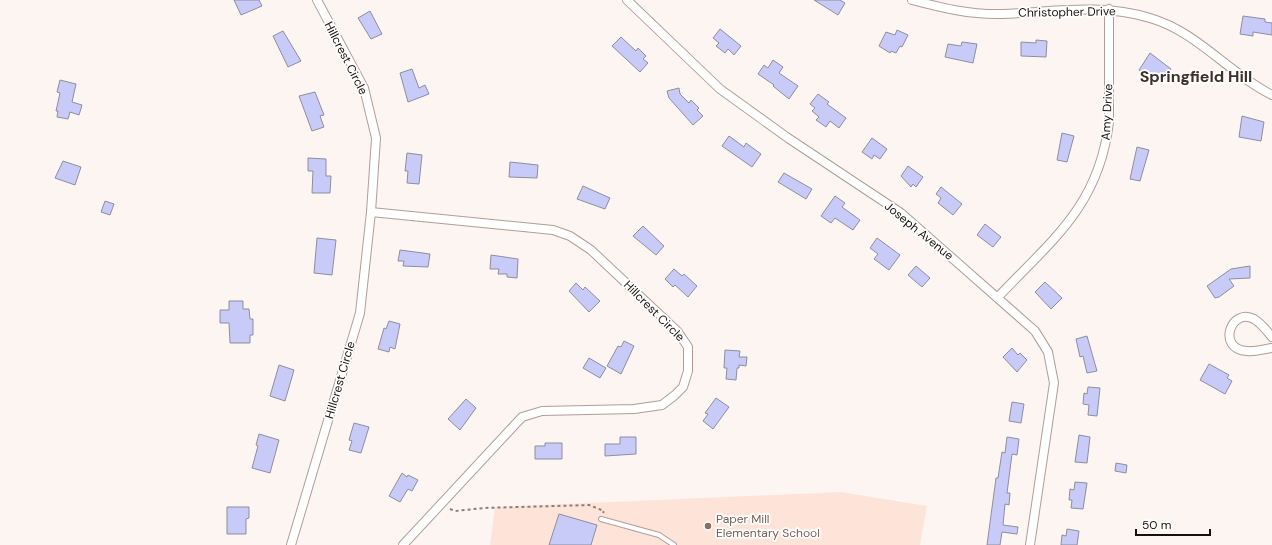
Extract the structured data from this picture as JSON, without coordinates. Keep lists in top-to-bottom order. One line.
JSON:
{"streets":{"street":["Christopher Drive","Hillcrest Circle","Amy Drive","Joseph Avenue"]},"crossings":[["Christopher Drive","Amy Drive"],["Amy Drive","Joseph Avenue"]],"districts":["Springfield Hill"],"places":["Paper Mill Elementary School"],"scale_bar":"50 m"}
